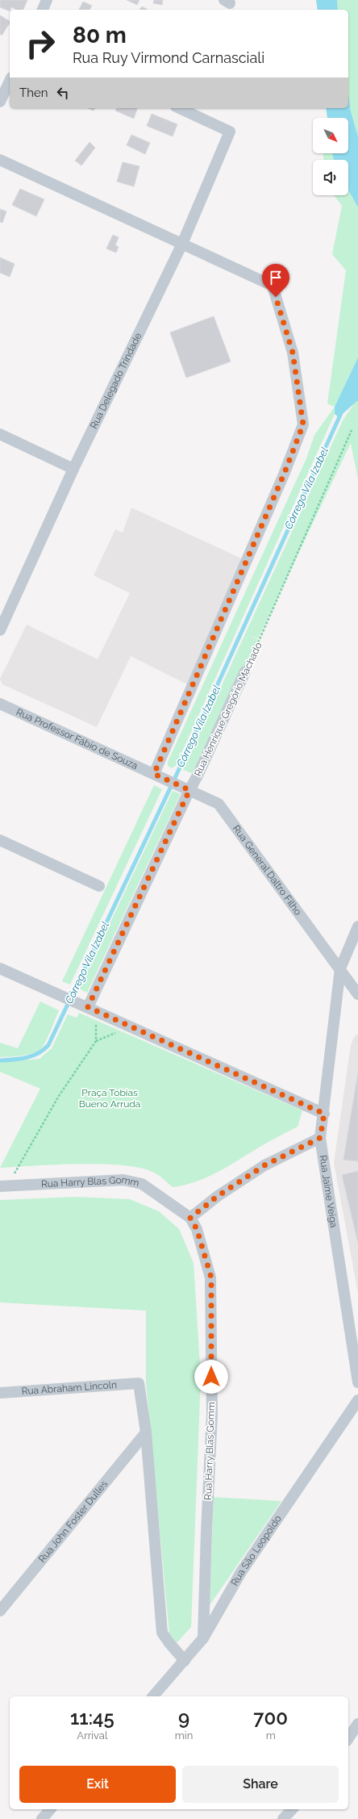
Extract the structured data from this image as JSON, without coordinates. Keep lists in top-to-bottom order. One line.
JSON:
{"streets":{"street":["Rua Delegado Trindade","Rua Henrique Gregório Machado","Rua Professor Fábio de Souza","Rua General Daltro Filho","Rua Harry Blas Gomm","Rua Jaime Veiga","Rua Abraham Lincoln","Rua John Foster Dulles","Rua São Leopoldo"]},"crossings":[["Rua Henrique Gregório Machado","Rua General Daltro Filho"],["Rua Professor Fábio de Souza","Rua General Daltro Filho"],["Rua General Daltro Filho","Rua Jaime Veiga"],["Rua Harry Blas Gomm","Rua São Leopoldo"],["Rua Abraham Lincoln","Rua John Foster Dulles"]],"water":["Córrego Vila Izabel"],"parks":["Praça Tobias Bueno Arruda"],"north":"bottom right","page":{"turn":["80 m","Rua Ruy Virmond Carnasciali"],"then":"Then","eta":["11:45","Arrival","9","min","700","m"],"buttons":["Exit","Share"]}}
